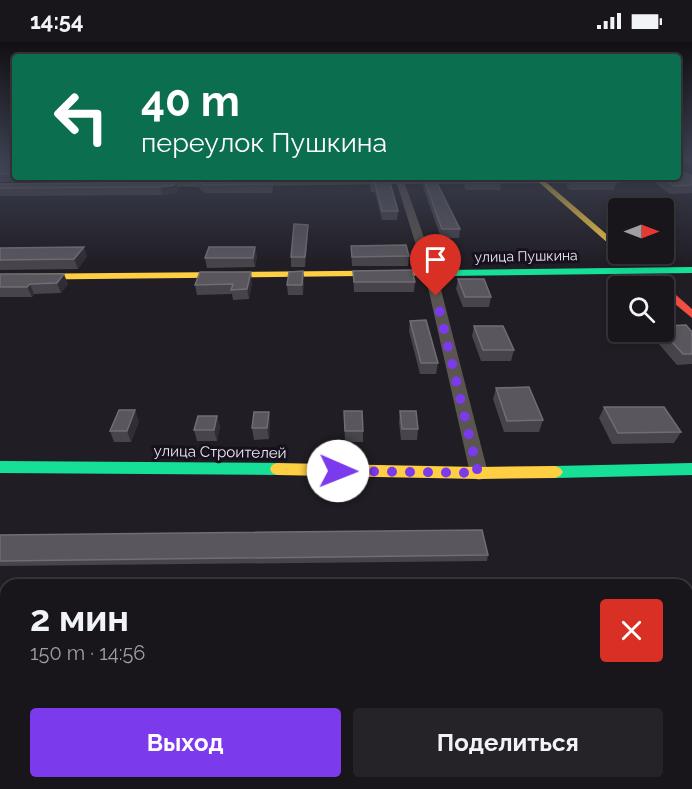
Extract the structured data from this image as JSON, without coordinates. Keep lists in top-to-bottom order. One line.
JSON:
{"streets":{"street":["улица Пушкина","улица Строителей"]},"north":"right","page":{"status":"14:54","turn":["40 m","переулок Пушкина"],"heading":["2 мин","150 m · 14:56"],"buttons":["Выход","Поделиться"]}}
